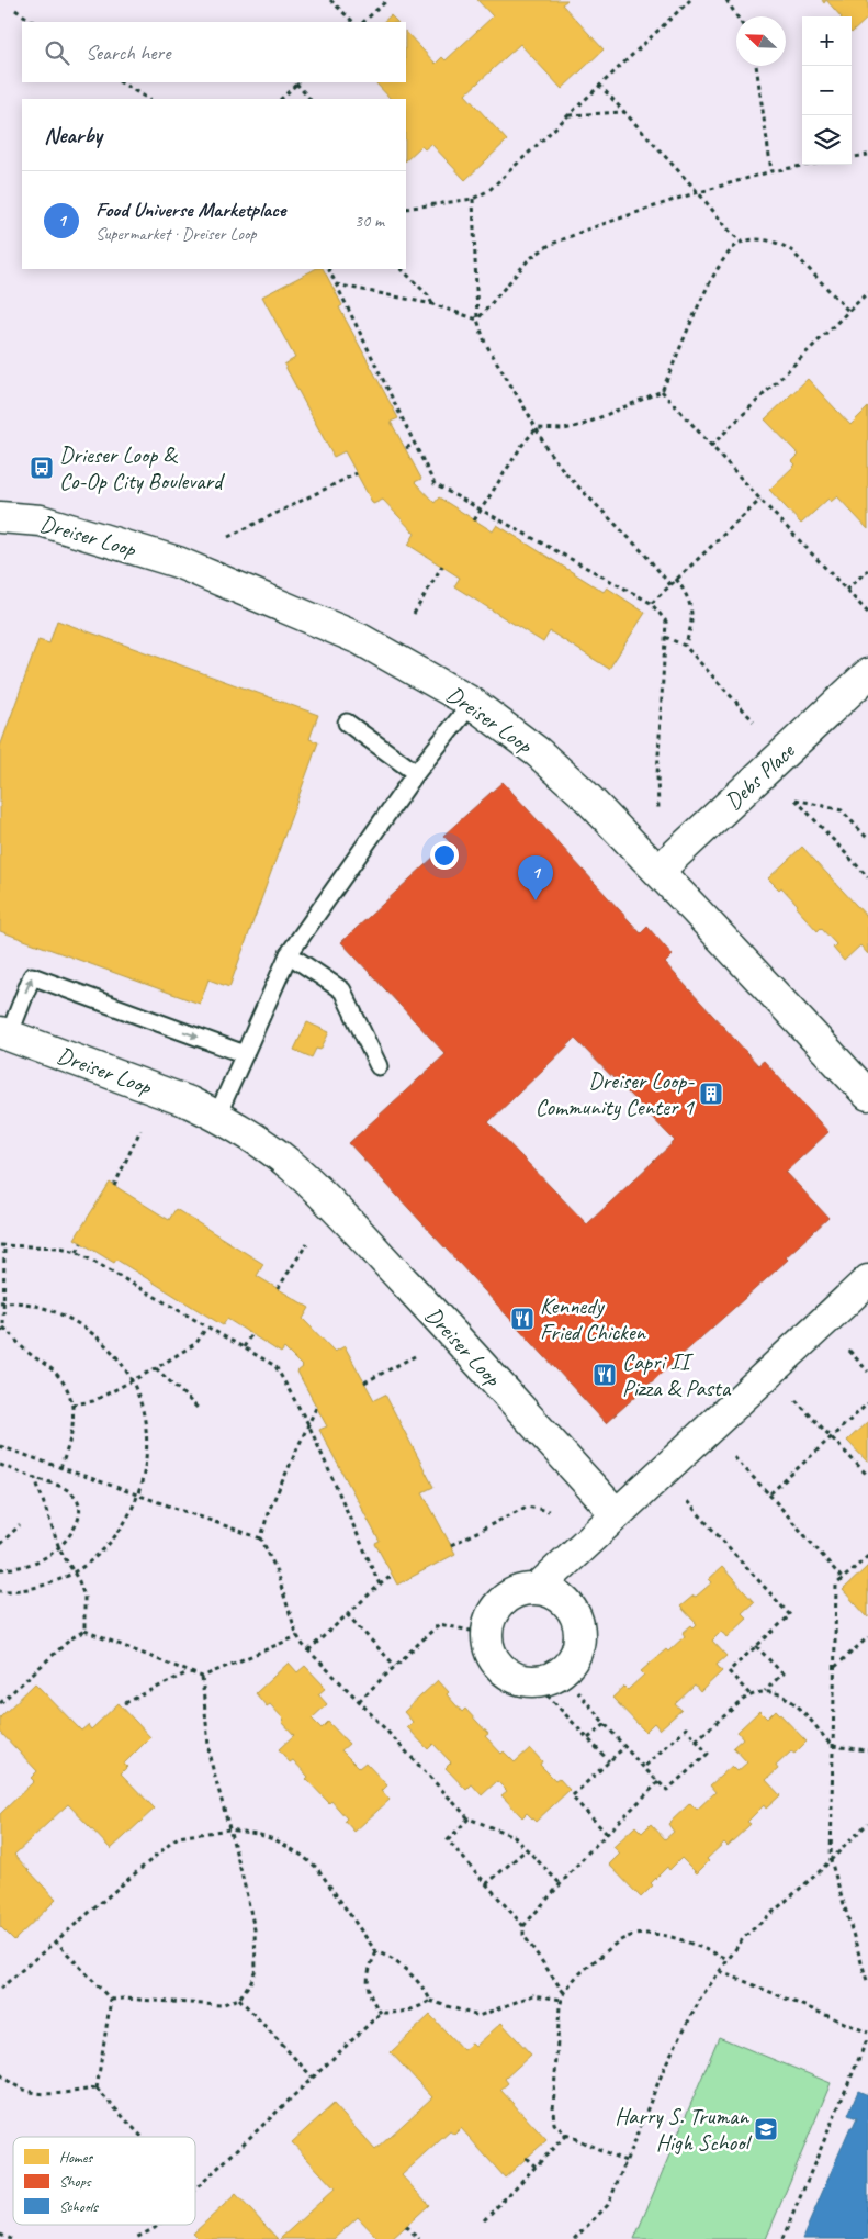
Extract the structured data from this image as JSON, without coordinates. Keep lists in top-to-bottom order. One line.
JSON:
{"streets":{"street":["Dreiser Loop","Debs Place"]},"crossings":[["Dreiser Loop","Debs Place"]],"places":{"bus stop":["Drieser Loop & Co-Op City Boulevard"],"building":["Dreiser Loop- Community Center 1"],"restaurant":["Kennedy Fried Chicken","Capri II Pizza & Pasta"],"school or university":["Harry S. Truman High School"]},"legend":["Homes","Shops","Schools"],"north":"top left","page":{"map_buttons":["+","−"],"search":"Search here","heading":"Nearby","list":[{"mark":"1","name":"Food Universe Marketplace","note":"Supermarket · Dreiser Loop","value":"30 m"}],"pins":"1"}}
